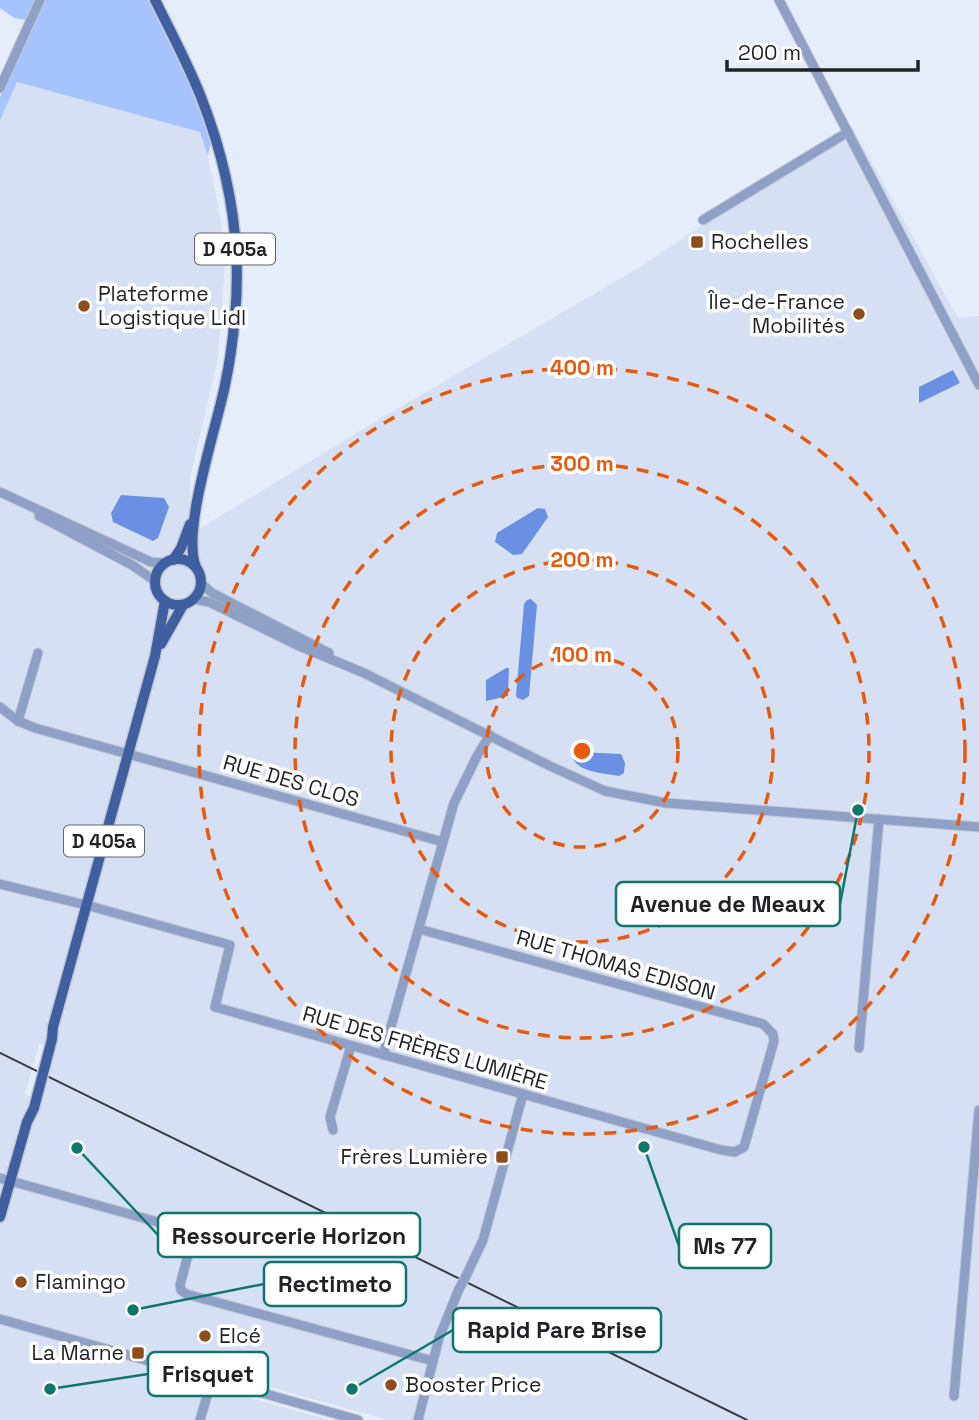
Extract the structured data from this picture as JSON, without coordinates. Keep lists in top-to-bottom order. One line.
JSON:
{"streets":{"main road":["D 405a"],"street":["RUE DES CLOS","RUE THOMAS EDISON","RUE DES FRÈRES LUMIÈRE"]},"crossings":[["D 405a","RUE DES CLOS"],["D 405a","RUE DES FRÈRES LUMIÈRE"],["RUE THOMAS EDISON","RUE DES FRÈRES LUMIÈRE"]],"places":{"transit":["Rochelles","Frères Lumière","La Marne"],"other":["Plateforme Logistique Lidl","Île-de-France Mobilités","Avenue de Meaux","Ms 77","Ressourcerie Horizon","Flamingo","Rectimeto","Elcé","Booster Price","Frisquet","Rapid Pare Brise"]},"scale_bar":"200 m","rings":["400 m","300 m","200 m","100 m"]}
